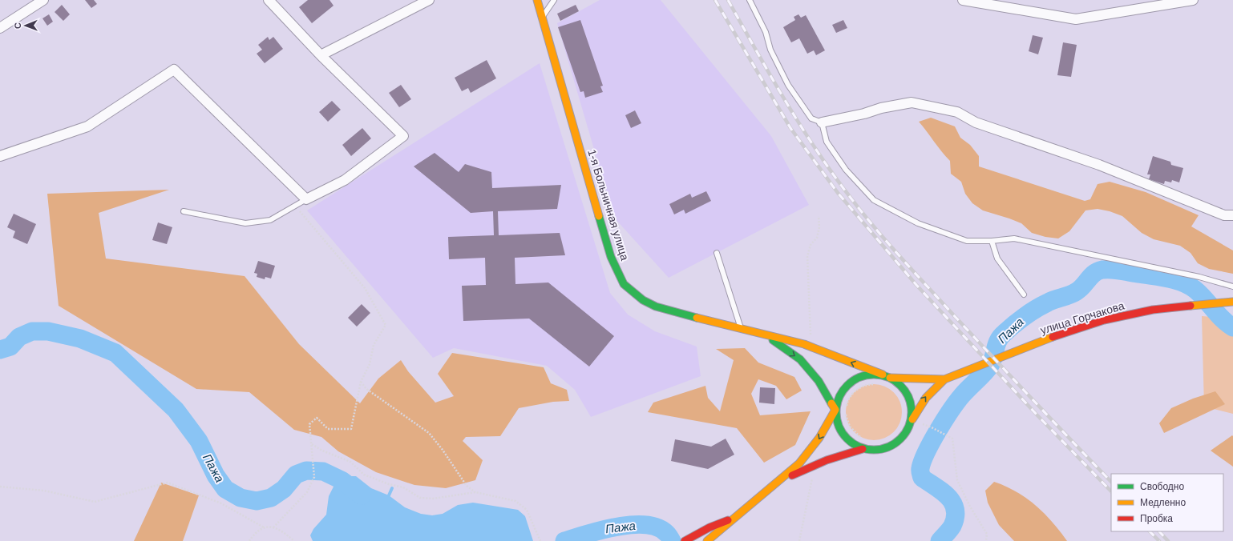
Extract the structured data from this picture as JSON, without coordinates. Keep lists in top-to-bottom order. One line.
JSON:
{"streets":{"main road":["1-я Больничная улица","улица Горчакова"]},"water":["Пажа"],"legend":["Свободно","Медленно","Пробка"],"north":"left"}
